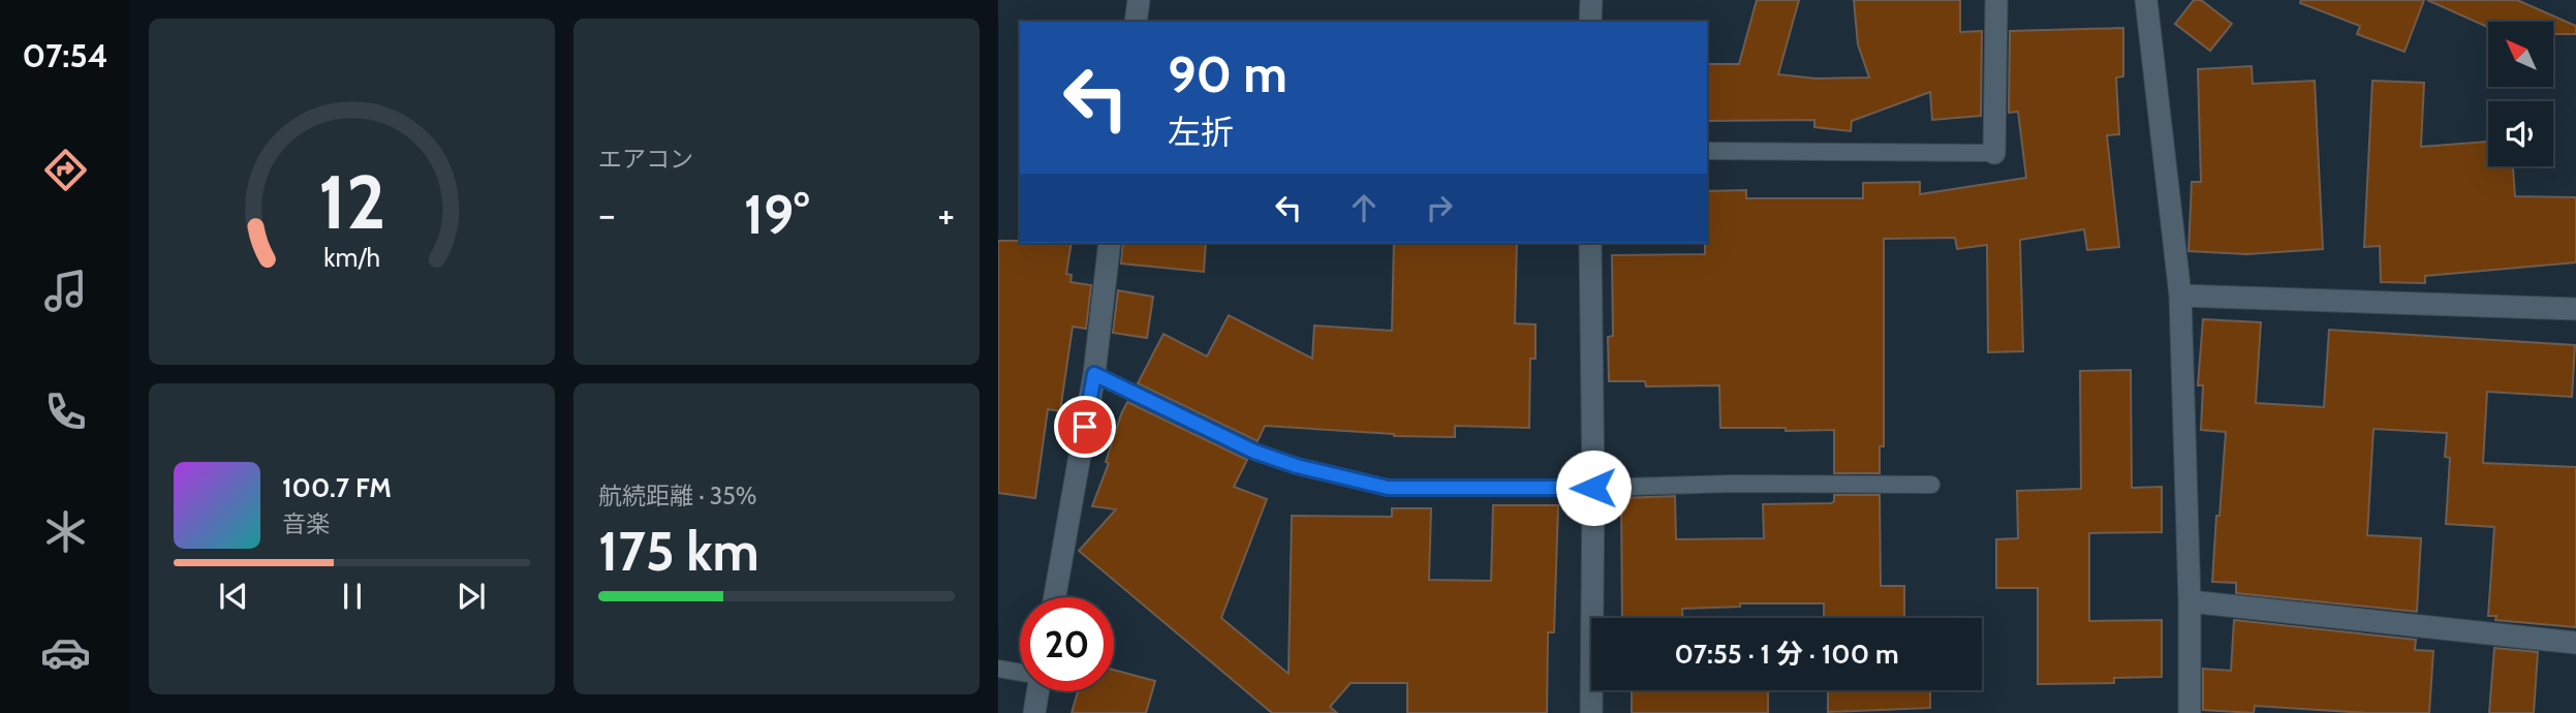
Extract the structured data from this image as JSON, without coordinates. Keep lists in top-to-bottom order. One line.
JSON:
{"north":"top left","page":{"tabs":"07:54","tile":["エアコン",["航続距離 · 35%","175 km"]],"turn":["90 m","左折"],"heat":["−","19°","+"],"song":["100.7 FM","音楽"],"limit":"20","trip":"07:55 · 1 分 · 100 m","gauge":["12","km/h"]}}
